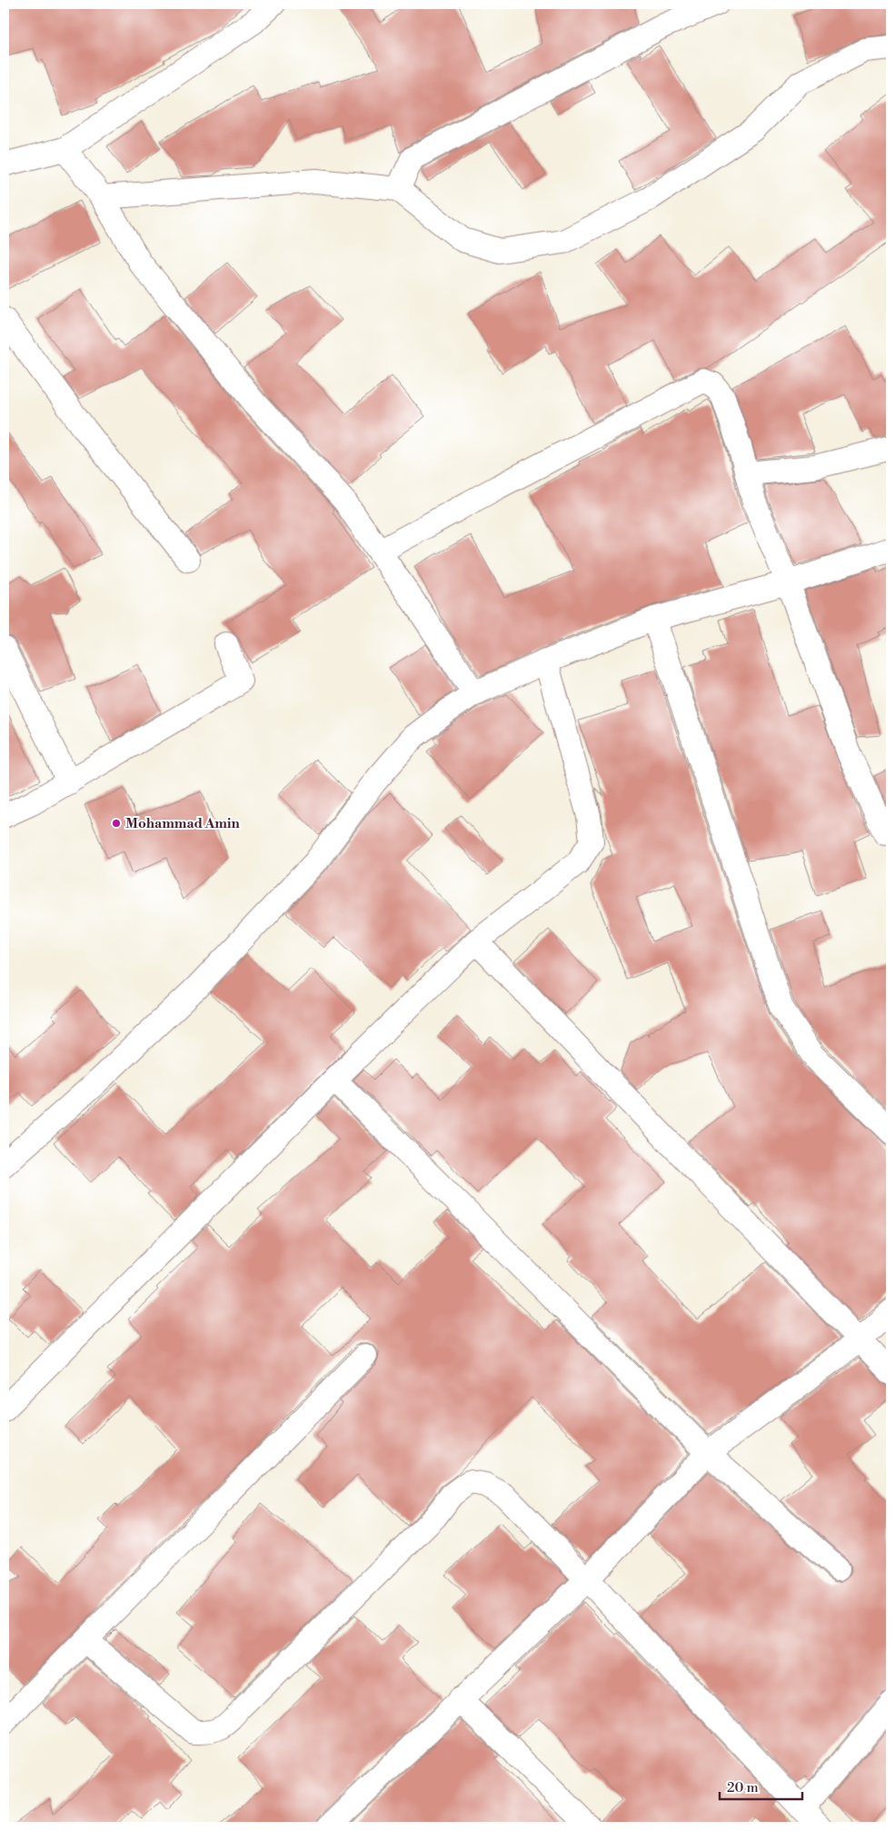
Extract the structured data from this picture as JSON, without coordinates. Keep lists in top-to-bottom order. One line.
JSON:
{"places":["Mohammad Amin"],"scale_bar":"20 m"}
